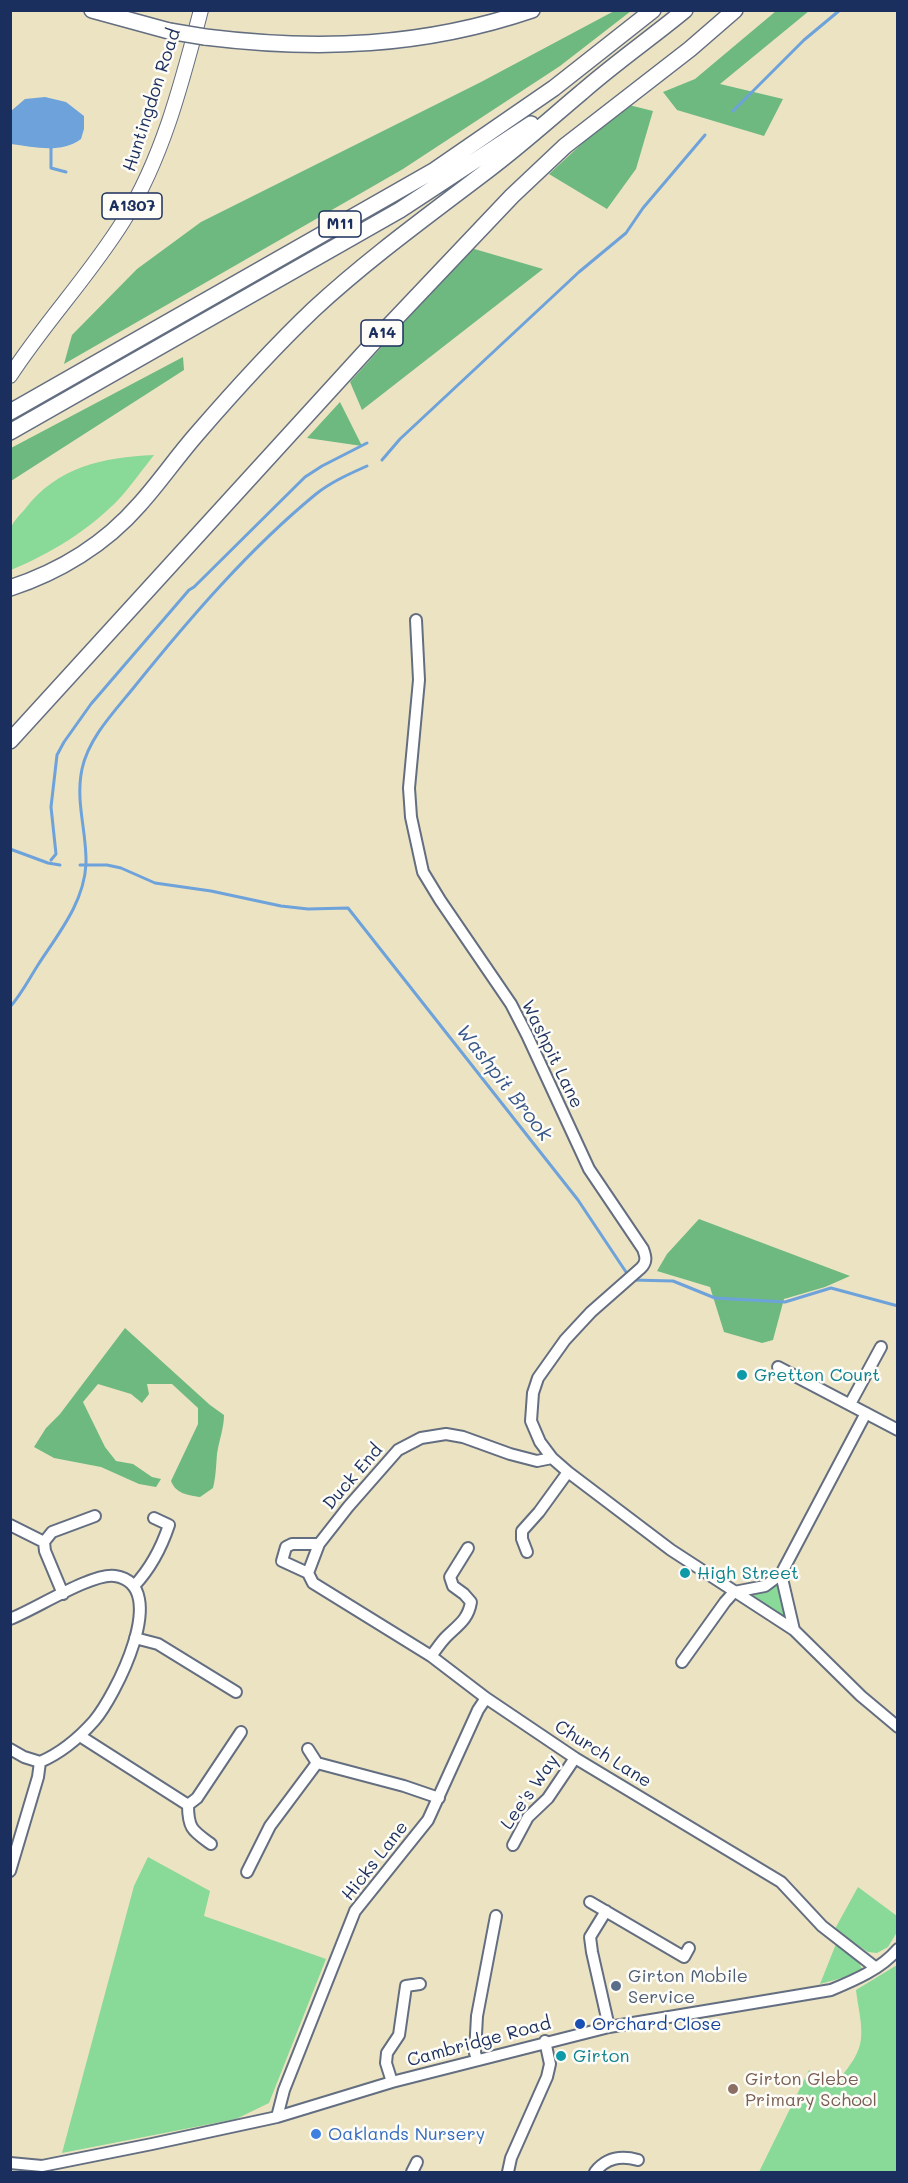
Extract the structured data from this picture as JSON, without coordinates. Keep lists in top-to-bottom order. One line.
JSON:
{"streets":{"highway":["M11","A14"],"main road":["Huntingdon Road","A1307"],"street":["Washpit Lane","Duck End","Church Lane","Lee's Way","Hicks Lane","Cambridge Road"]},"crossings":[["Washpit Lane","Duck End"],["Duck End","Church Lane"],["Church Lane","Lee's Way"],["Church Lane","Hicks Lane"],["Church Lane","Cambridge Road"],["Hicks Lane","Cambridge Road"]],"water":["Washpit Brook"],"places":["Gretton Court","High Street","Girton Mobile Service","Orchard Close","Girton","Girton Glebe Primary School","Oaklands Nursery"]}
